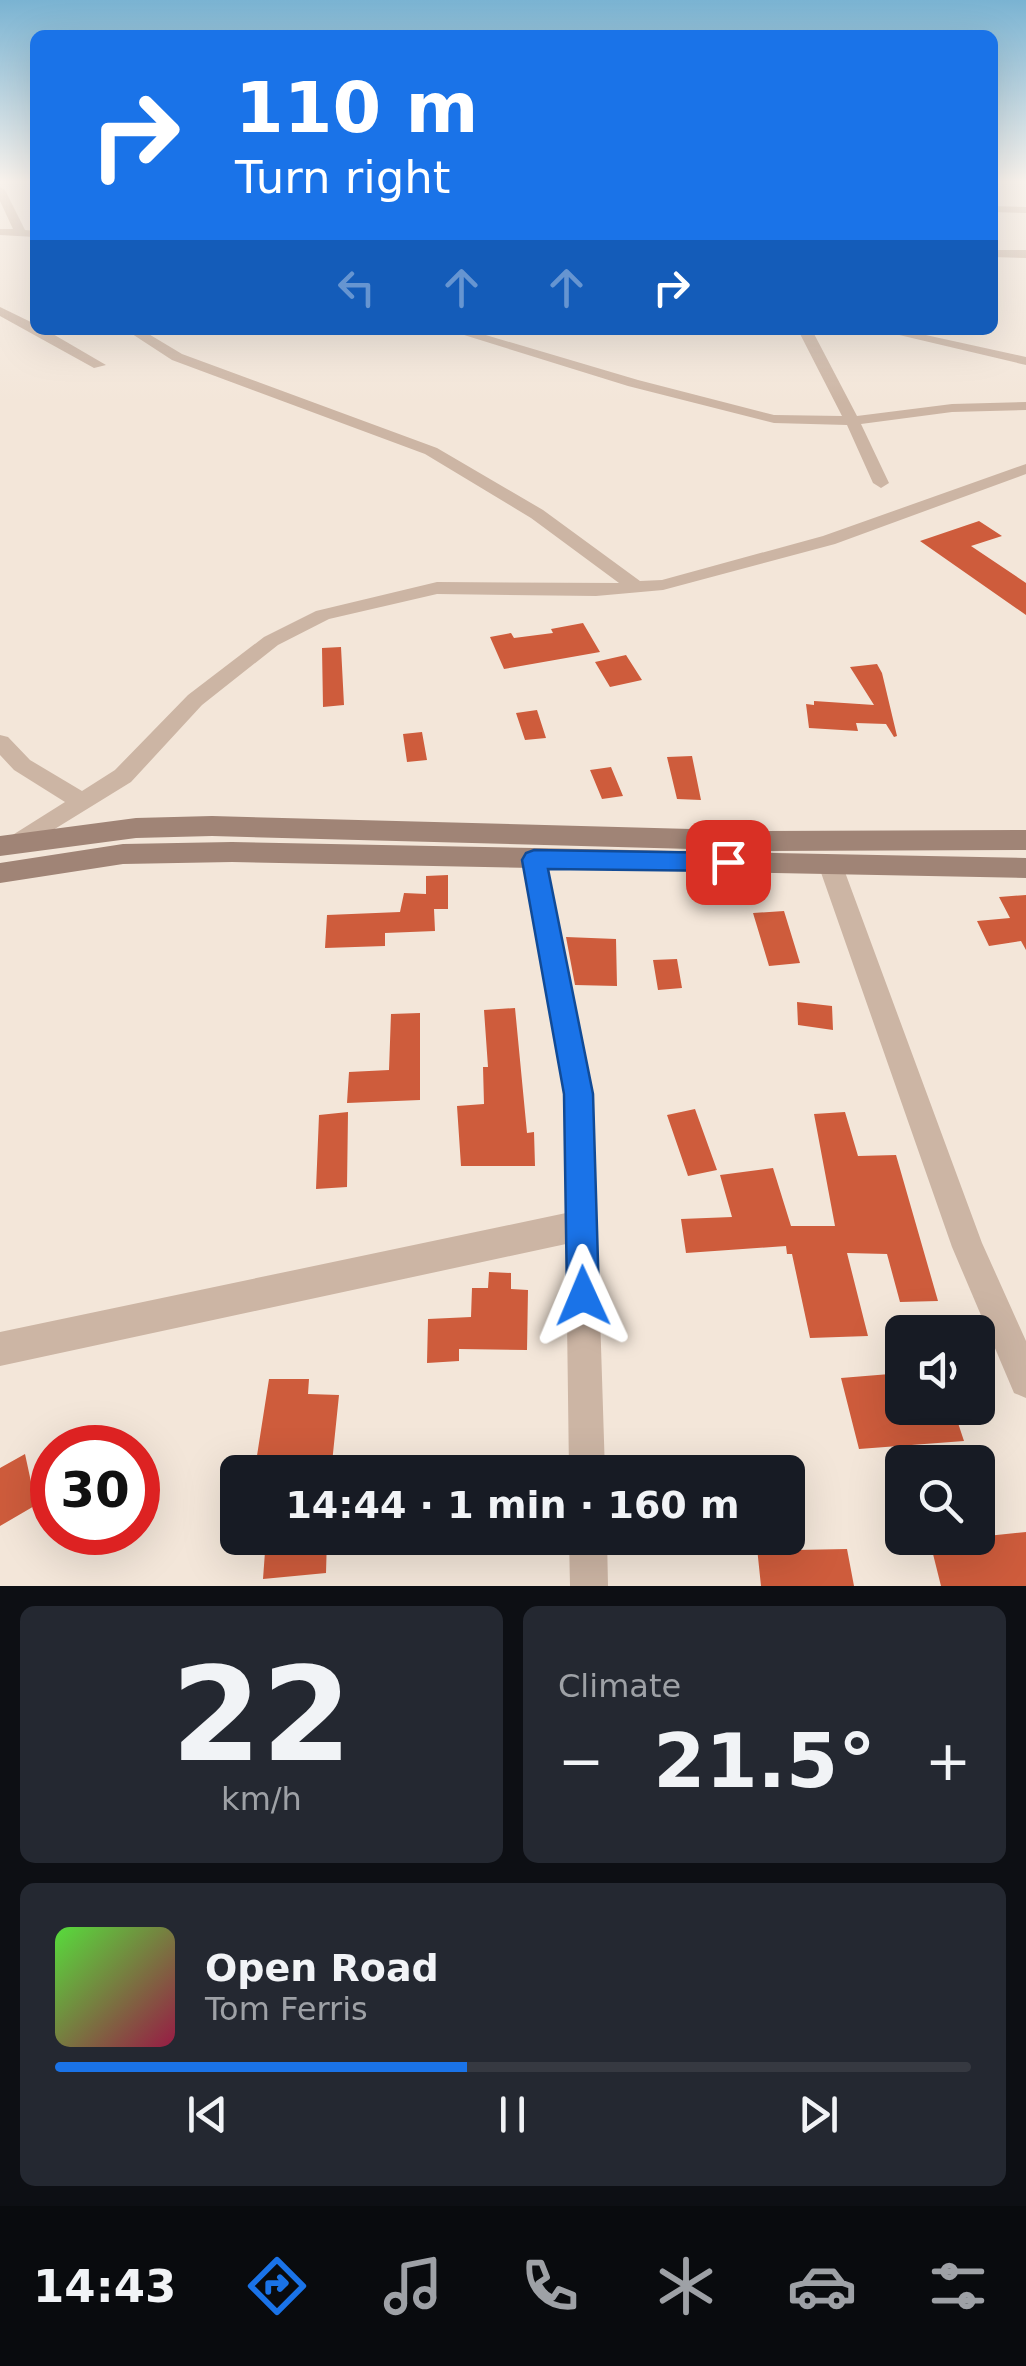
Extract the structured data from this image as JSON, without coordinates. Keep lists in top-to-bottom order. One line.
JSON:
{"page":{"turn":["110 m","Turn right"],"limit":"30","trip":"14:44 · 1 min · 160 m","tile":[["22","km/h"],"Climate"],"heat":["−","21.5°","+"],"song":["Open Road","Tom Ferris"],"tabs":"14:43"}}
